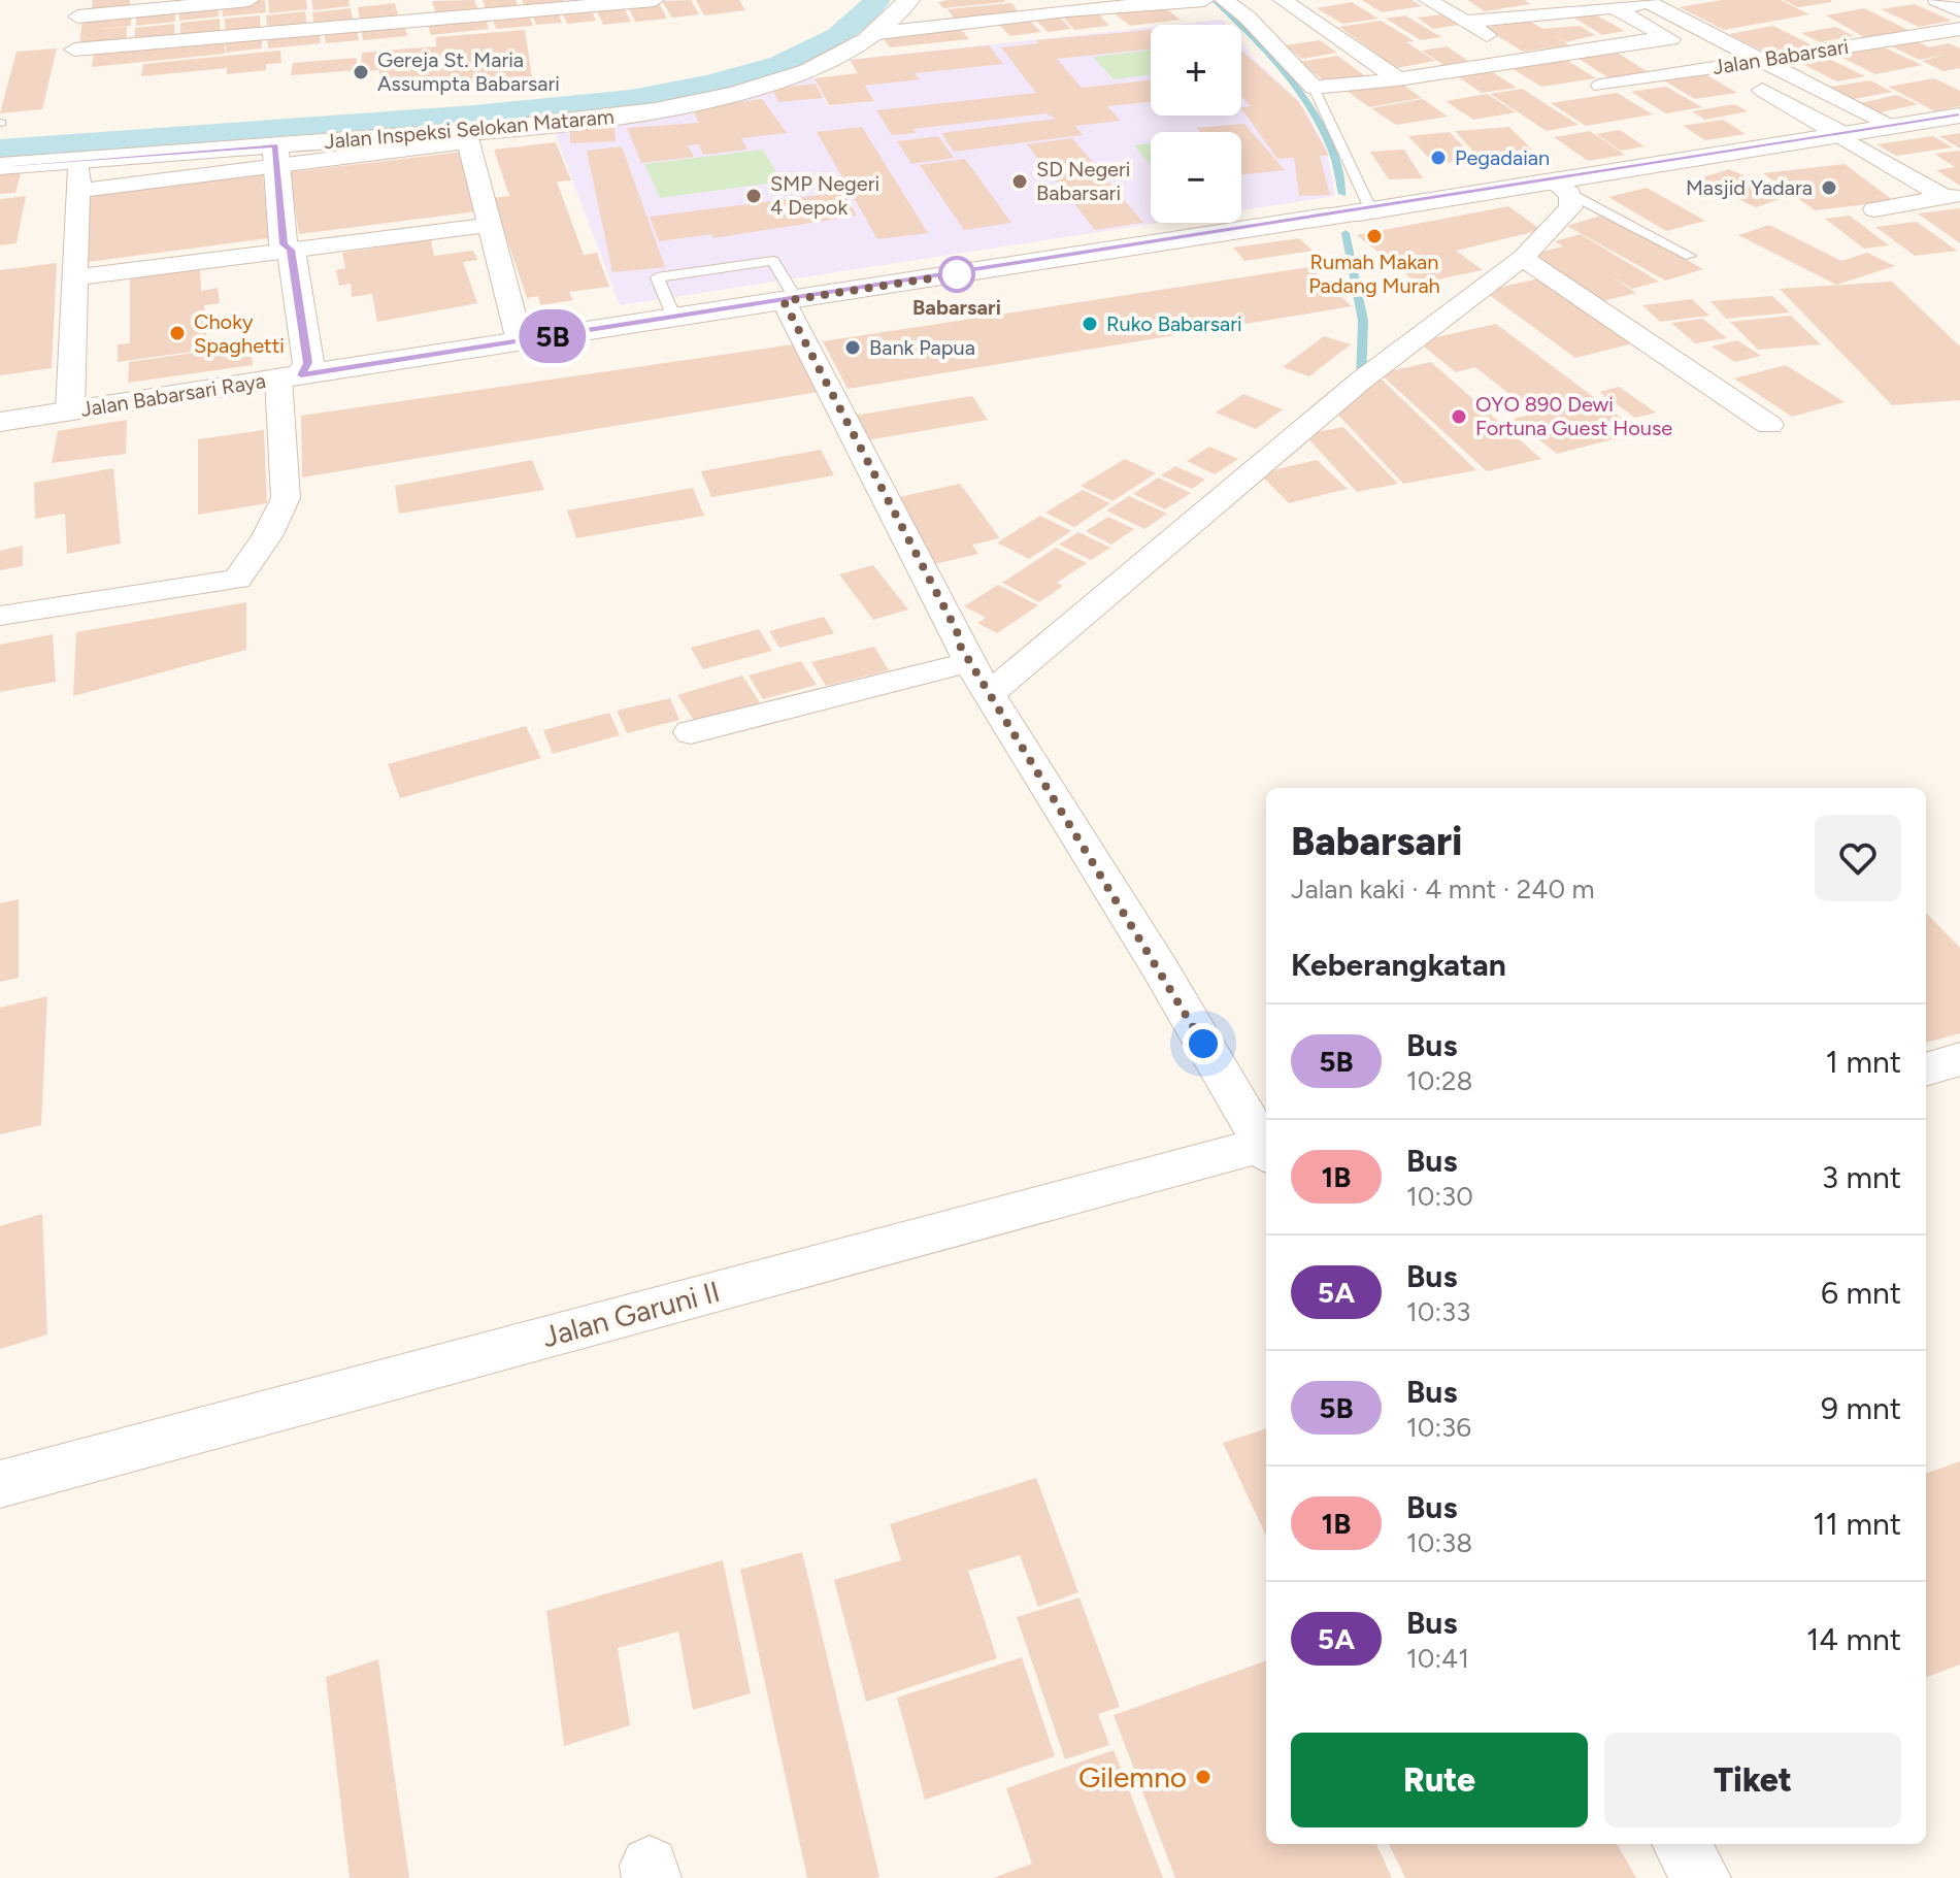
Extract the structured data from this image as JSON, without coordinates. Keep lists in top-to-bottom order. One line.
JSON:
{"streets":{"street":["Jalan Babarsari","Jalan Inspeksi Selokan Mataram","Jalan Babarsari Raya","Jalan Garuni II"]},"places":["Gereja St. Maria Assumpta Babarsari","Pegadaian","SD Negeri Babarsari","Masjid Yadara","SMP Negeri 4 Depok","Rumah Makan Padang Murah","Babarsari","Ruko Babarsari","Choky Spaghetti","Bank Papua","OYO 890 Dewi Fortuna Guest House","Gilemno"],"lines":["bus line 5B"],"page":{"on_map":"5B","map_buttons":["+","−"],"heading":[["Babarsari","Jalan kaki · 4 mnt · 240 m"],"Keberangkatan"],"list":[{"mark":"5B","name":"Bus","note":"10:28","value":"1 mnt"},{"mark":"1B","name":"Bus","note":"10:30","value":"3 mnt"},{"mark":"5A","name":"Bus","note":"10:33","value":"6 mnt"},{"mark":"5B","name":"Bus","note":"10:36","value":"9 mnt"},{"mark":"1B","name":"Bus","note":"10:38","value":"11 mnt"},{"mark":"5A","name":"Bus","note":"10:41","value":"14 mnt"}],"buttons":["Rute","Tiket"]}}
